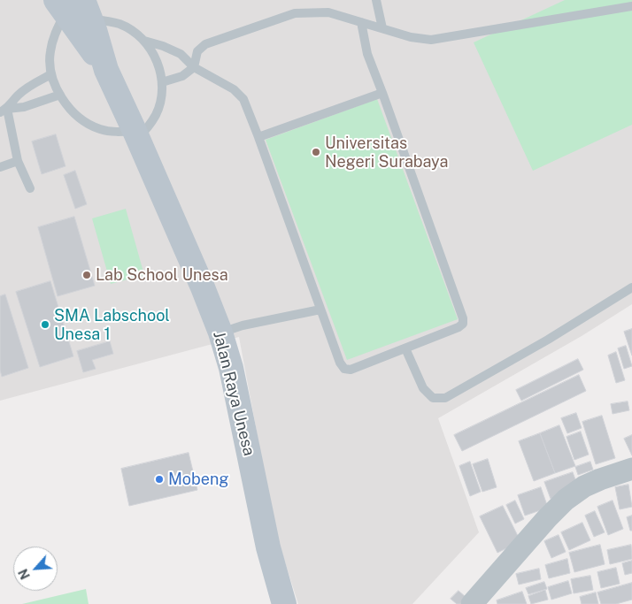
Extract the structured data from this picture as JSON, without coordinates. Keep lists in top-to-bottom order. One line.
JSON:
{"streets":{"main road":["Jalan Raya Unesa"]},"places":["Universitas Negeri Surabaya","Lab School Unesa","SMA Labschool Unesa 1","Mobeng"],"north":"bottom left"}
